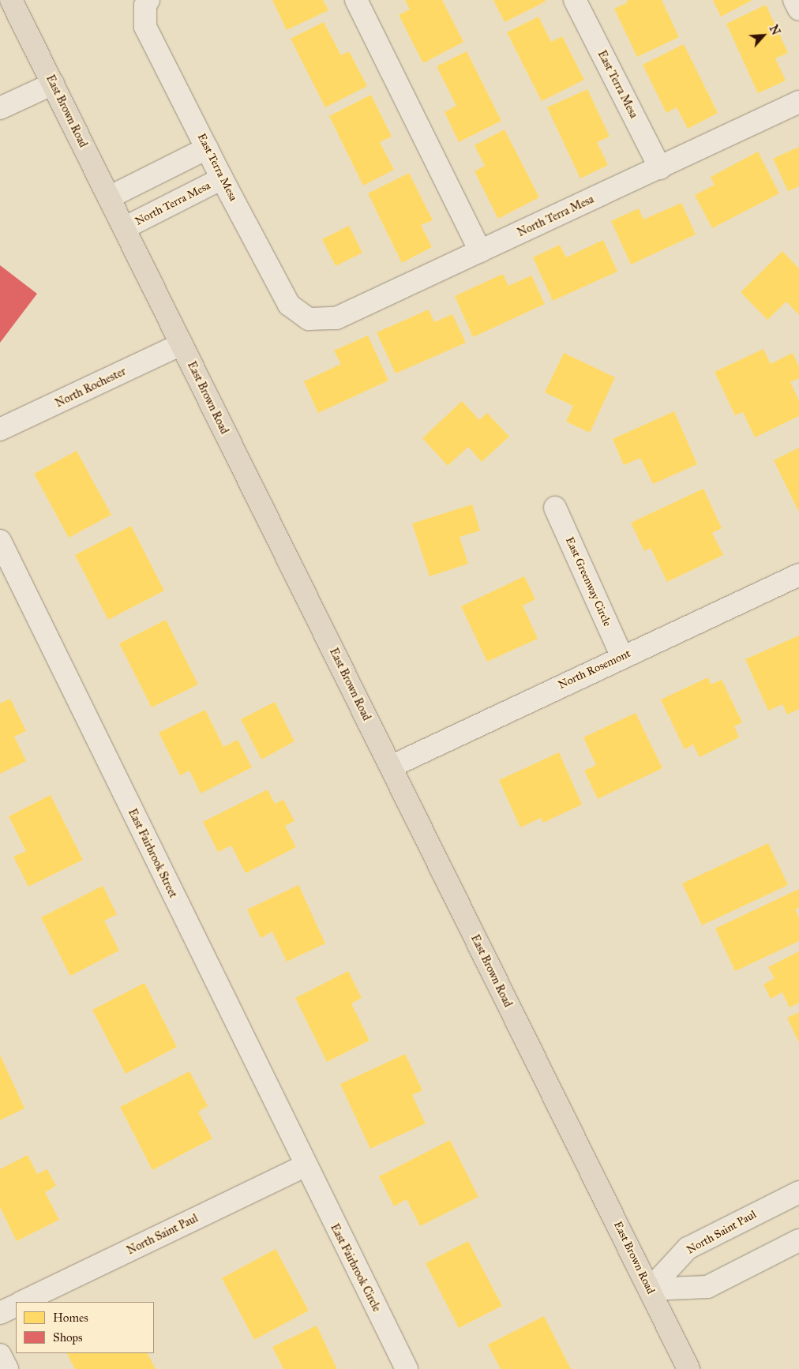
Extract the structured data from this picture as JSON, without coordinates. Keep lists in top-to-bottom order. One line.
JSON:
{"streets":{"main road":["East Brown Road"],"street":["East Terra Mesa","North Terra Mesa","North Rochester","East Greenway Circle","North Rosemont","East Fairbrook Street","North Saint Paul","East Fairbrook Circle"]},"crossings":[["East Terra Mesa","North Terra Mesa"],["East Brown Road","North Terra Mesa"],["East Brown Road","North Rochester"],["East Brown Road","North Rosemont"],["East Brown Road","North Saint Paul"],["East Greenway Circle","North Rosemont"],["East Fairbrook Street","North Saint Paul"],["East Fairbrook Street","East Fairbrook Circle"],["North Saint Paul","East Fairbrook Circle"]],"legend":["Homes","Shops"],"north":"top right"}
